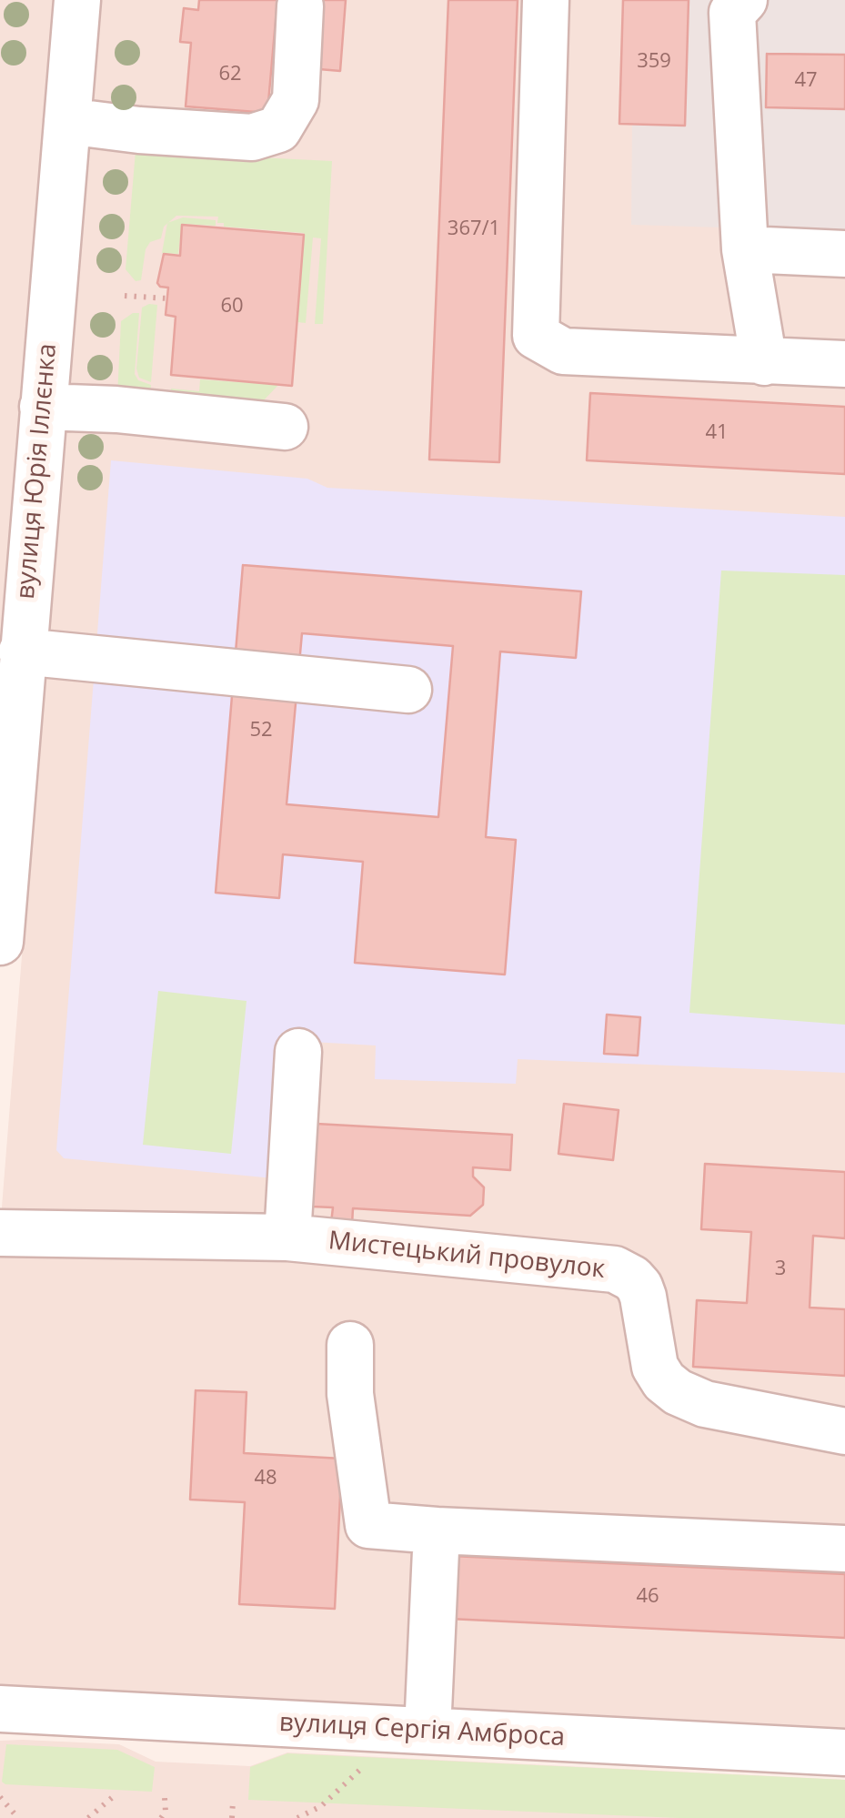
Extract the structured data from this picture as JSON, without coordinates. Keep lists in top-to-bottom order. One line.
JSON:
{"streets":{"street":["вулиця Юрія Іллєнка","Мистецький провулок","вулиця Сергія Амброса"]},"house_numbers":["359","62","47","367/1","60","41","52","3","48","46"]}
